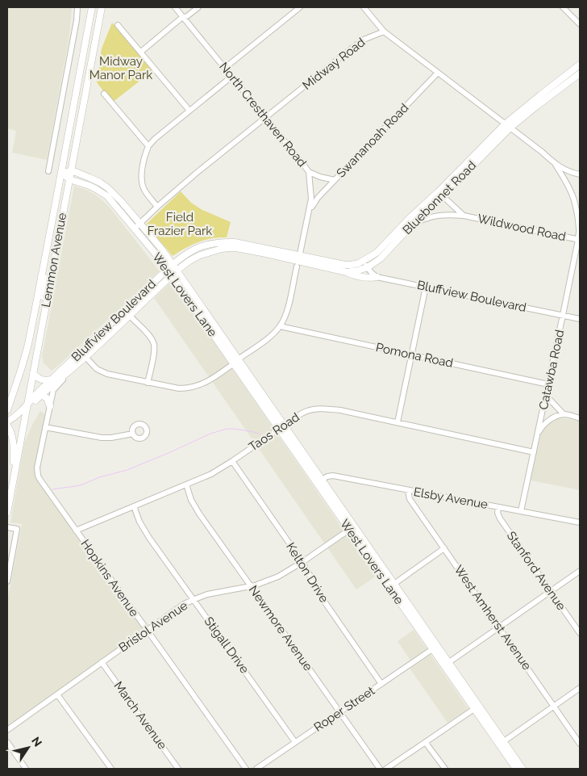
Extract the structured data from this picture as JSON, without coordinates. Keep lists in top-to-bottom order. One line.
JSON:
{"streets":{"main road":["Bluebonnet Road","Lemmon Avenue","West Lovers Lane","Bluffview Boulevard"],"street":["Midway Road","North Cresthaven Road","Swananoah Road","Wildwood Road","Pomona Road","Catawba Road","Taos Road","Elsby Avenue","Stanford Avenue","Kelton Drive","Hopkins Avenue","West Amherst Avenue","Bristol Avenue","Newmore Avenue","Stigall Drive","Roper Street","March Avenue"]},"crossings":[["Midway Road","North Cresthaven Road"],["Midway Road","West Lovers Lane"],["North Cresthaven Road","Swananoah Road"],["North Cresthaven Road","West Lovers Lane"],["North Cresthaven Road","Bluffview Boulevard"],["North Cresthaven Road","Pomona Road"],["Bluebonnet Road","Wildwood Road"],["Bluebonnet Road","Bluffview Boulevard"],["Wildwood Road","Catawba Road"],["Lemmon Avenue","West Lovers Lane"],["Lemmon Avenue","Bluffview Boulevard"],["West Lovers Lane","Bluffview Boulevard"],["West Lovers Lane","Taos Road"],["West Lovers Lane","Elsby Avenue"],["West Lovers Lane","Bristol Avenue"],["West Lovers Lane","Roper Street"],["Bluffview Boulevard","Catawba Road"],["Bluffview Boulevard","Hopkins Avenue"],["Pomona Road","Catawba Road"],["Catawba Road","Taos Road"],["Catawba Road","Elsby Avenue"],["Taos Road","Kelton Drive"],["Taos Road","Hopkins Avenue"],["Taos Road","Newmore Avenue"],["Taos Road","Stigall Drive"],["Elsby Avenue","Stanford Avenue"],["Elsby Avenue","West Amherst Avenue"],["Kelton Drive","Bristol Avenue"],["Kelton Drive","Roper Street"],["Hopkins Avenue","Bristol Avenue"],["Bristol Avenue","Newmore Avenue"],["Bristol Avenue","Stigall Drive"],["Bristol Avenue","March Avenue"],["Newmore Avenue","Roper Street"],["Stigall Drive","Roper Street"]],"parks":["Midway Manor Park","Field Frazier Park"],"north":"top right"}
